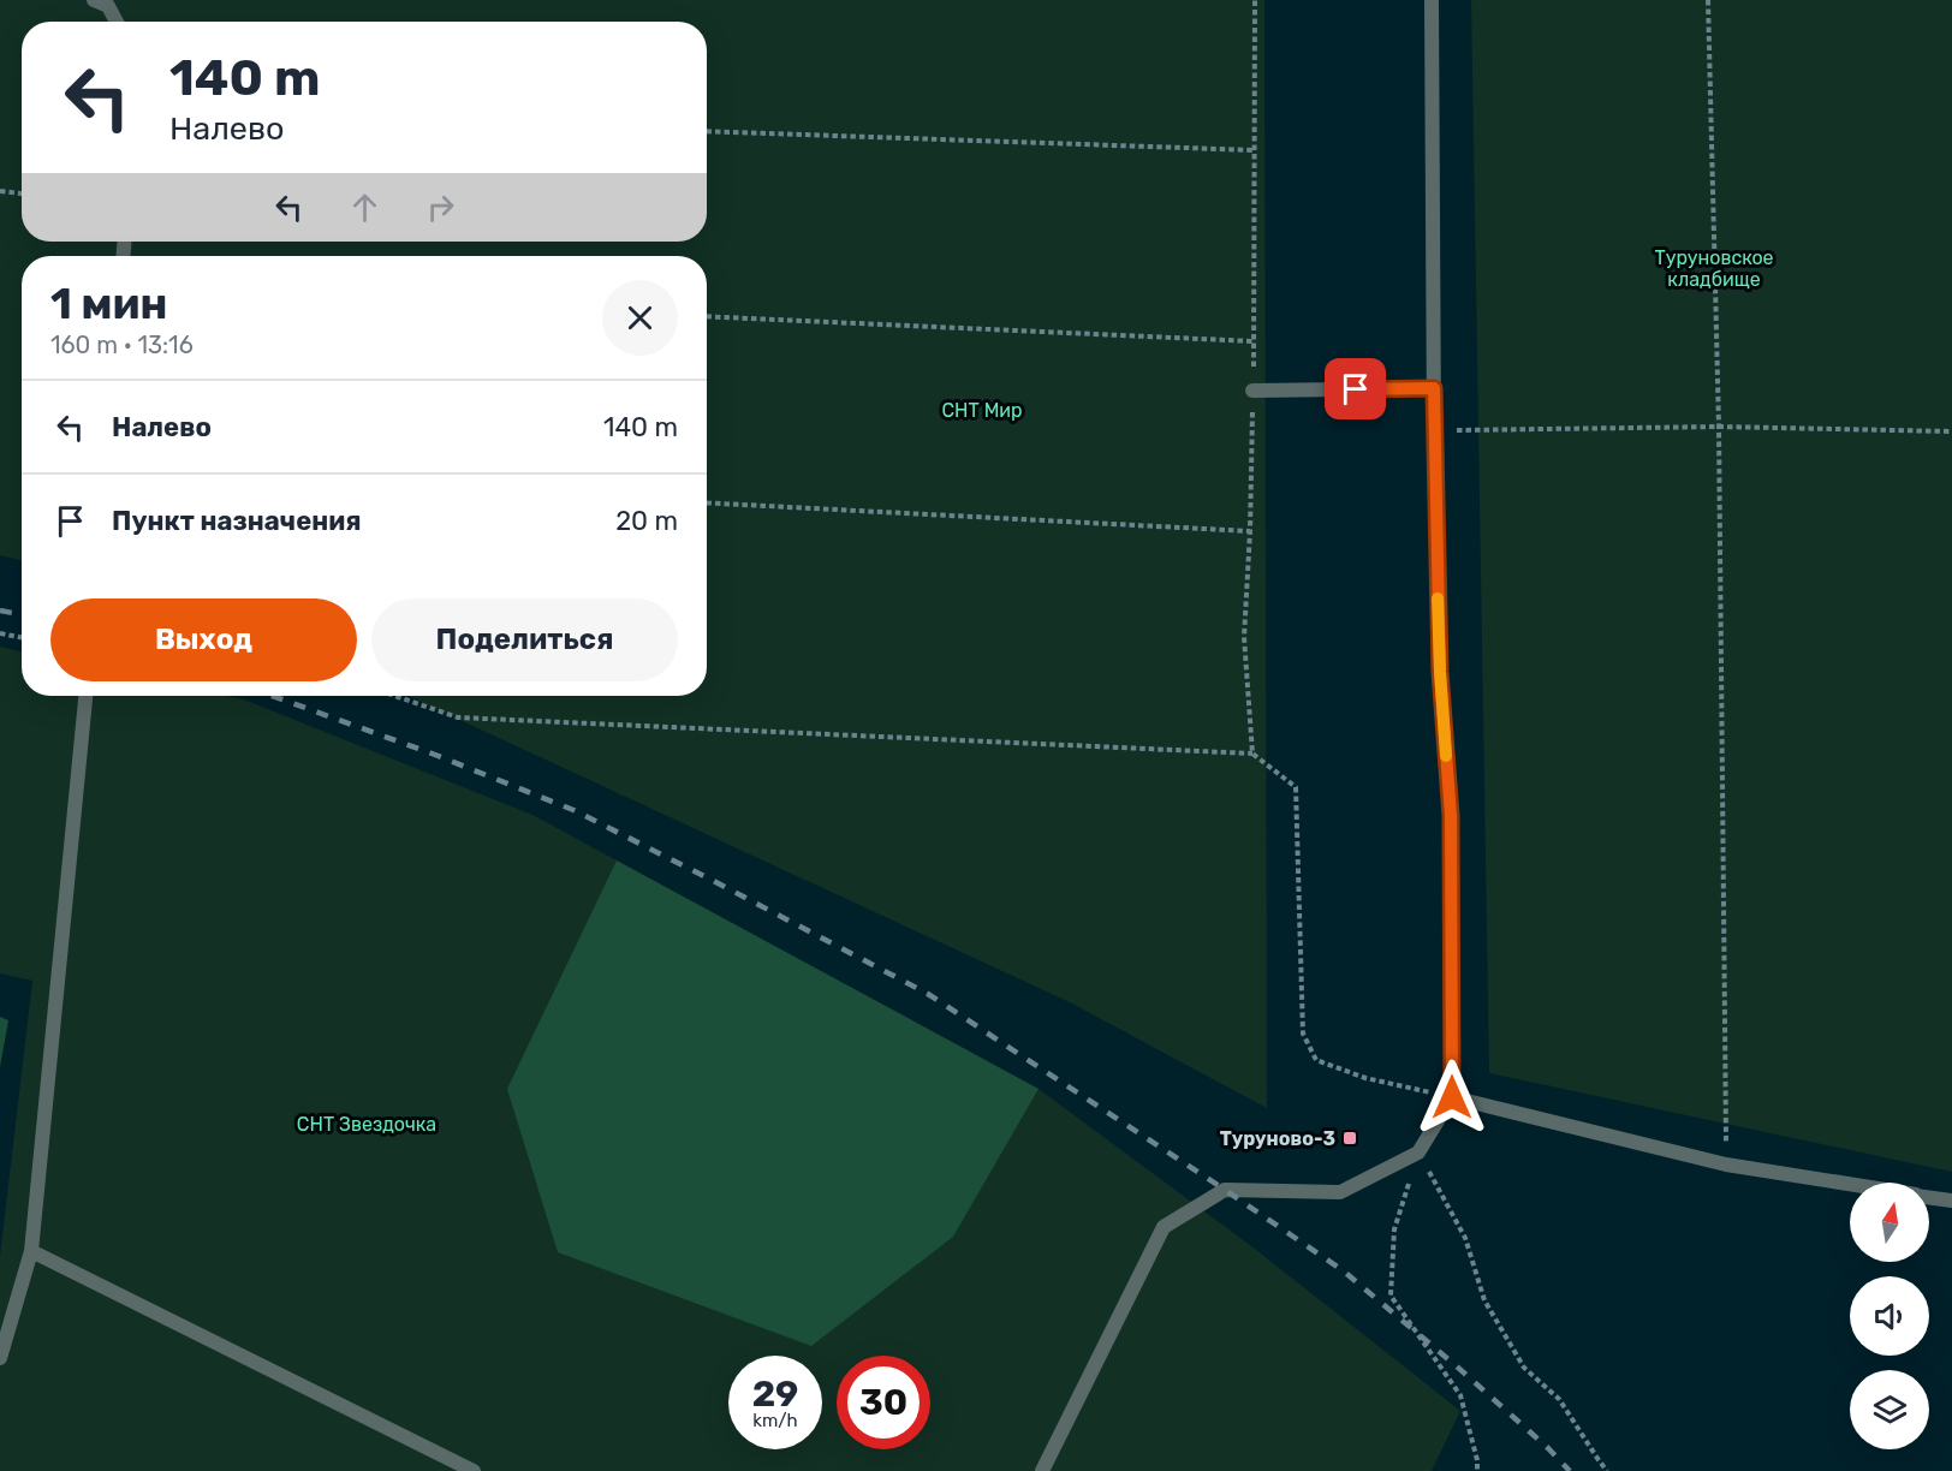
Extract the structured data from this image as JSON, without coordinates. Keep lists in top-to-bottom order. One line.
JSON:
{"parks":["Туруновское кладбище","СНТ Мир","СНТ Звездочка"],"places":{"transit":["Туруново-3"]},"north":"top","page":{"turn":["140 m","Налево"],"heading":["1 мин","160 m · 13:16"],"list":[{"name":"Налево","value":"140 m"},{"name":"Пункт назначения","value":"20 m"}],"buttons":["Выход","Поделиться"],"speed":"29 km/h","limit":"30"}}
